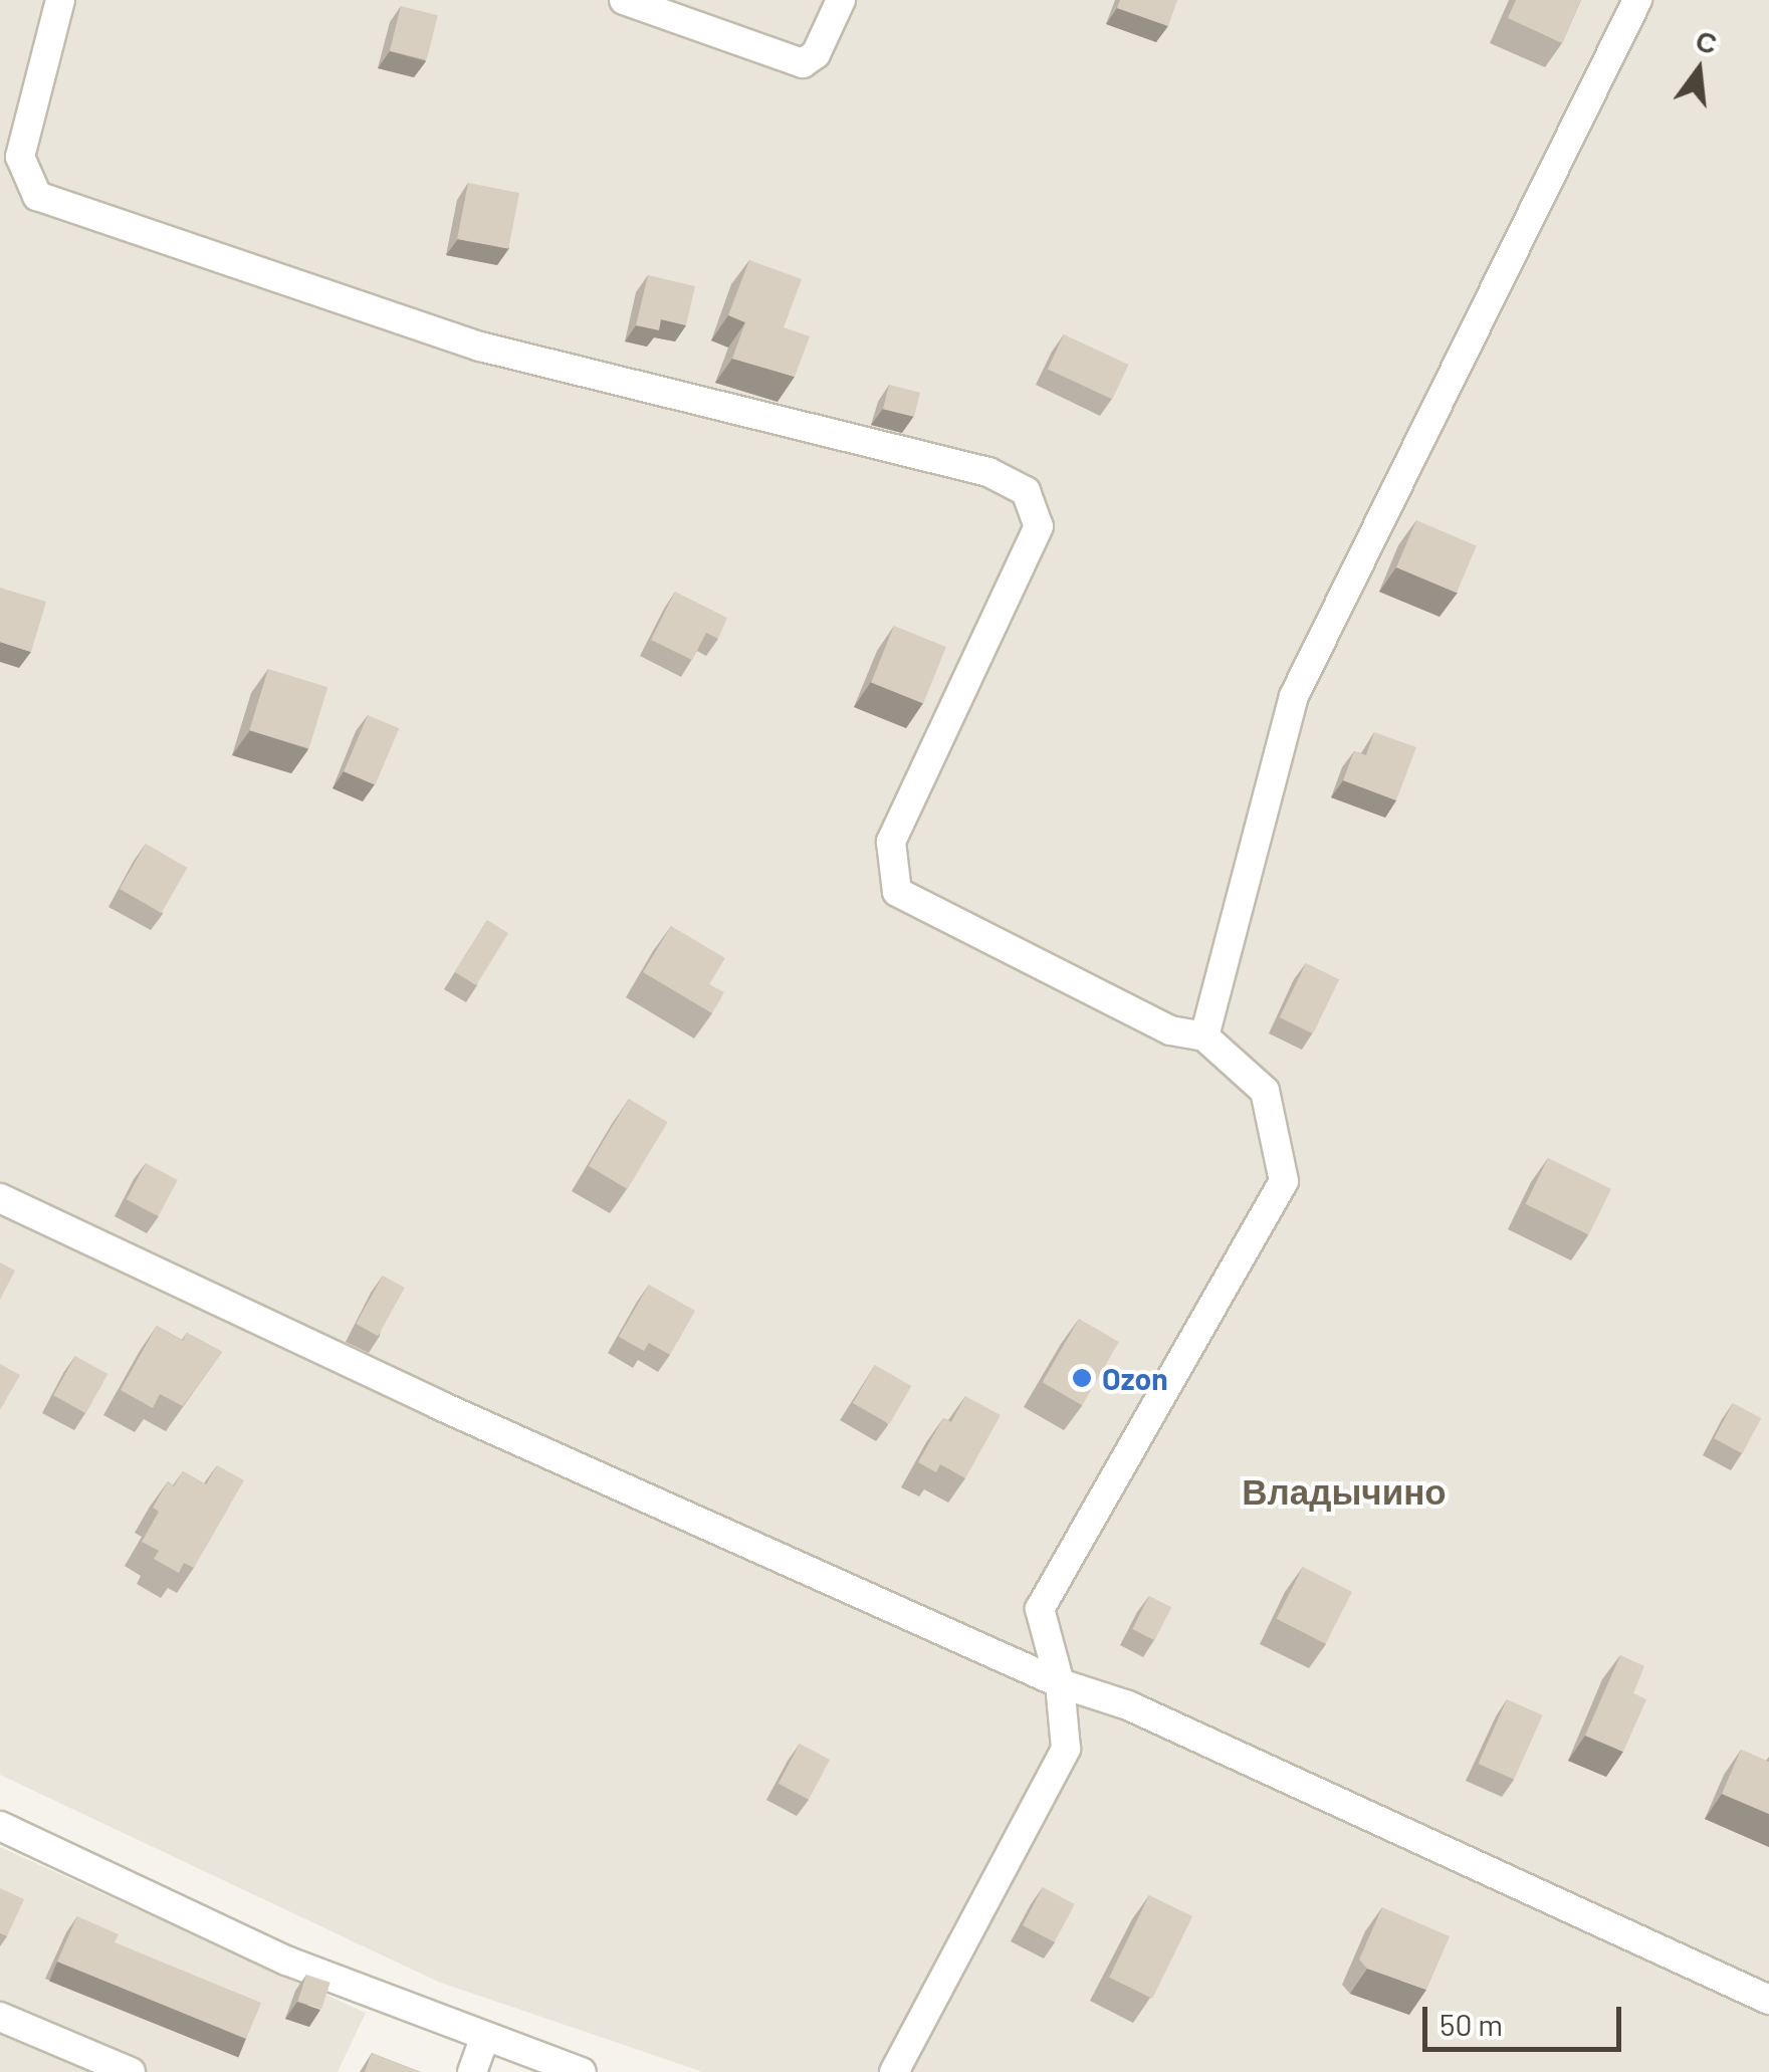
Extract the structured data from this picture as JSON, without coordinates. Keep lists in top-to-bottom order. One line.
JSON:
{"districts":["Владычино"],"places":["Ozon"],"scale_bar":"50 m","north":"top"}
